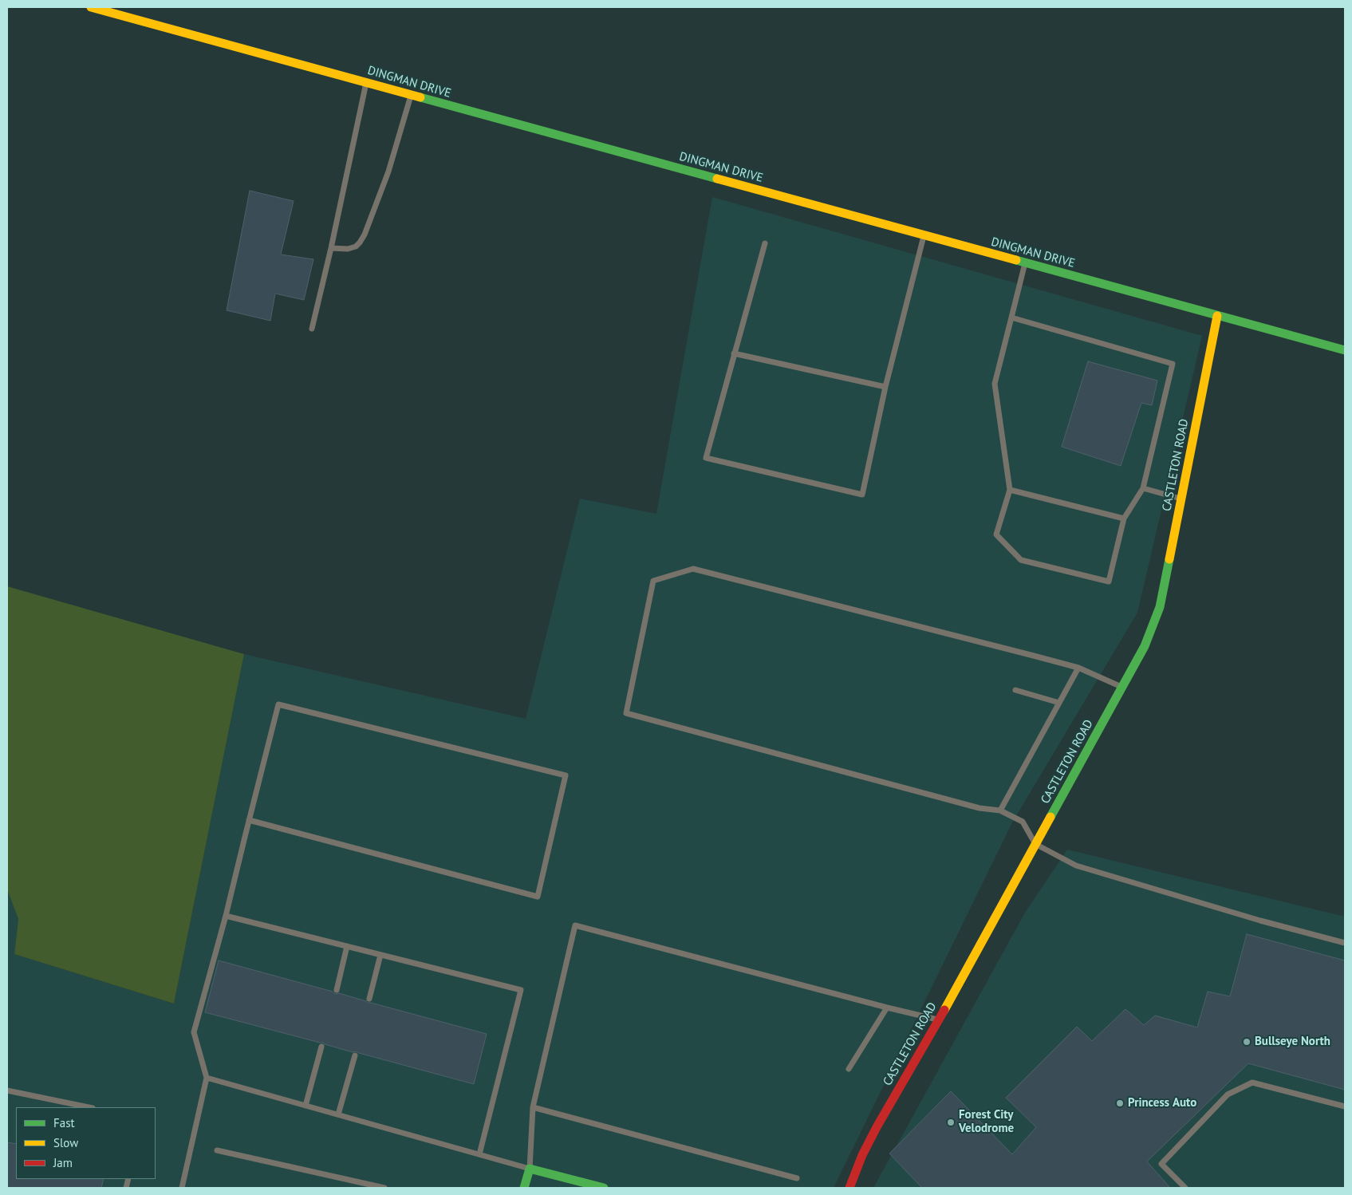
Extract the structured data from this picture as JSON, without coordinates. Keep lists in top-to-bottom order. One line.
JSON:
{"streets":{"main road":["DINGMAN DRIVE","CASTLETON ROAD"]},"crossings":[["DINGMAN DRIVE","CASTLETON ROAD"]],"places":["Bullseye North","Princess Auto","Forest City Velodrome"],"legend":["Fast","Slow","Jam"]}
